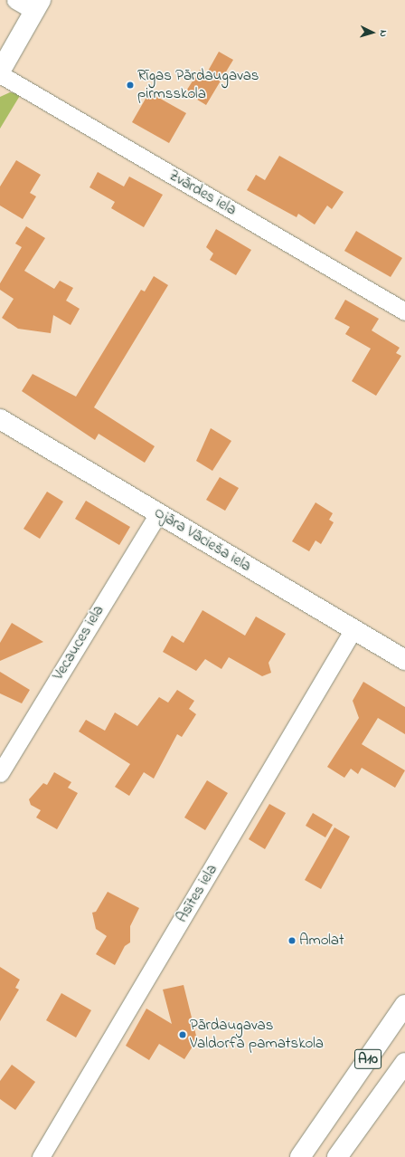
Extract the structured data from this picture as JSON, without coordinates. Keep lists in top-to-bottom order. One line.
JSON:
{"streets":{"main road":["Ojāra Vācieša iela","A10"],"street":["Zvārdes iela","Vecauces iela","Asītes iela"]},"crossings":[["Ojāra Vācieša iela","Vecauces iela"],["Ojāra Vācieša iela","Asītes iela"]],"places":["Rīgas Pārdaugavas pirmsskola","Amolat","Pārdaugavas Valdorfa pamatskola"],"north":"right"}
